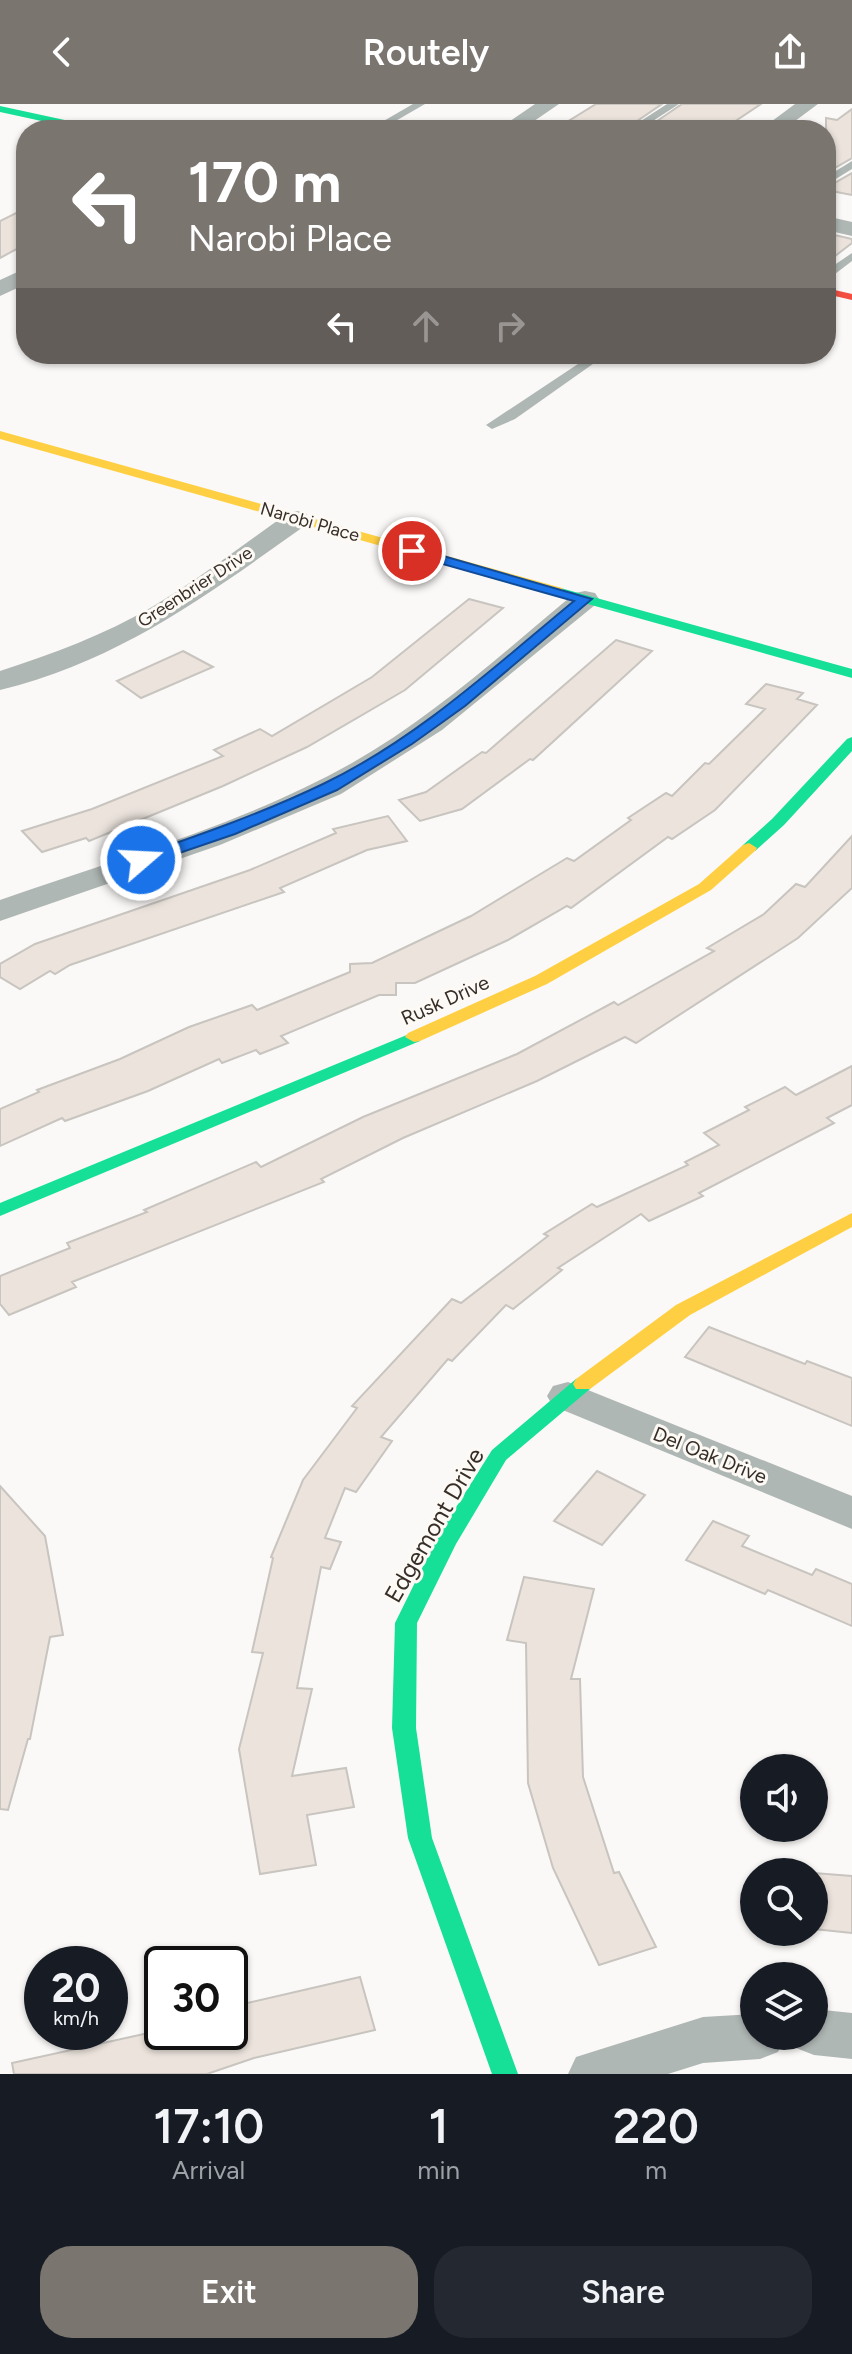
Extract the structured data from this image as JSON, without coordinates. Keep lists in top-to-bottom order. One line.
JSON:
{"streets":{"street":["Narobi Place","Greenbrier Drive","Rusk Drive","Del Oak Drive","Edgemont Drive"]},"crossings":[["Narobi Place","Greenbrier Drive"],["Del Oak Drive","Edgemont Drive"]],"page":{"header":"Routely","turn":["170 m","Narobi Place"],"speed":"20 km/h","limit":"30","eta":["17:10","Arrival","1","min","220","m"],"buttons":["Exit","Share"]}}
